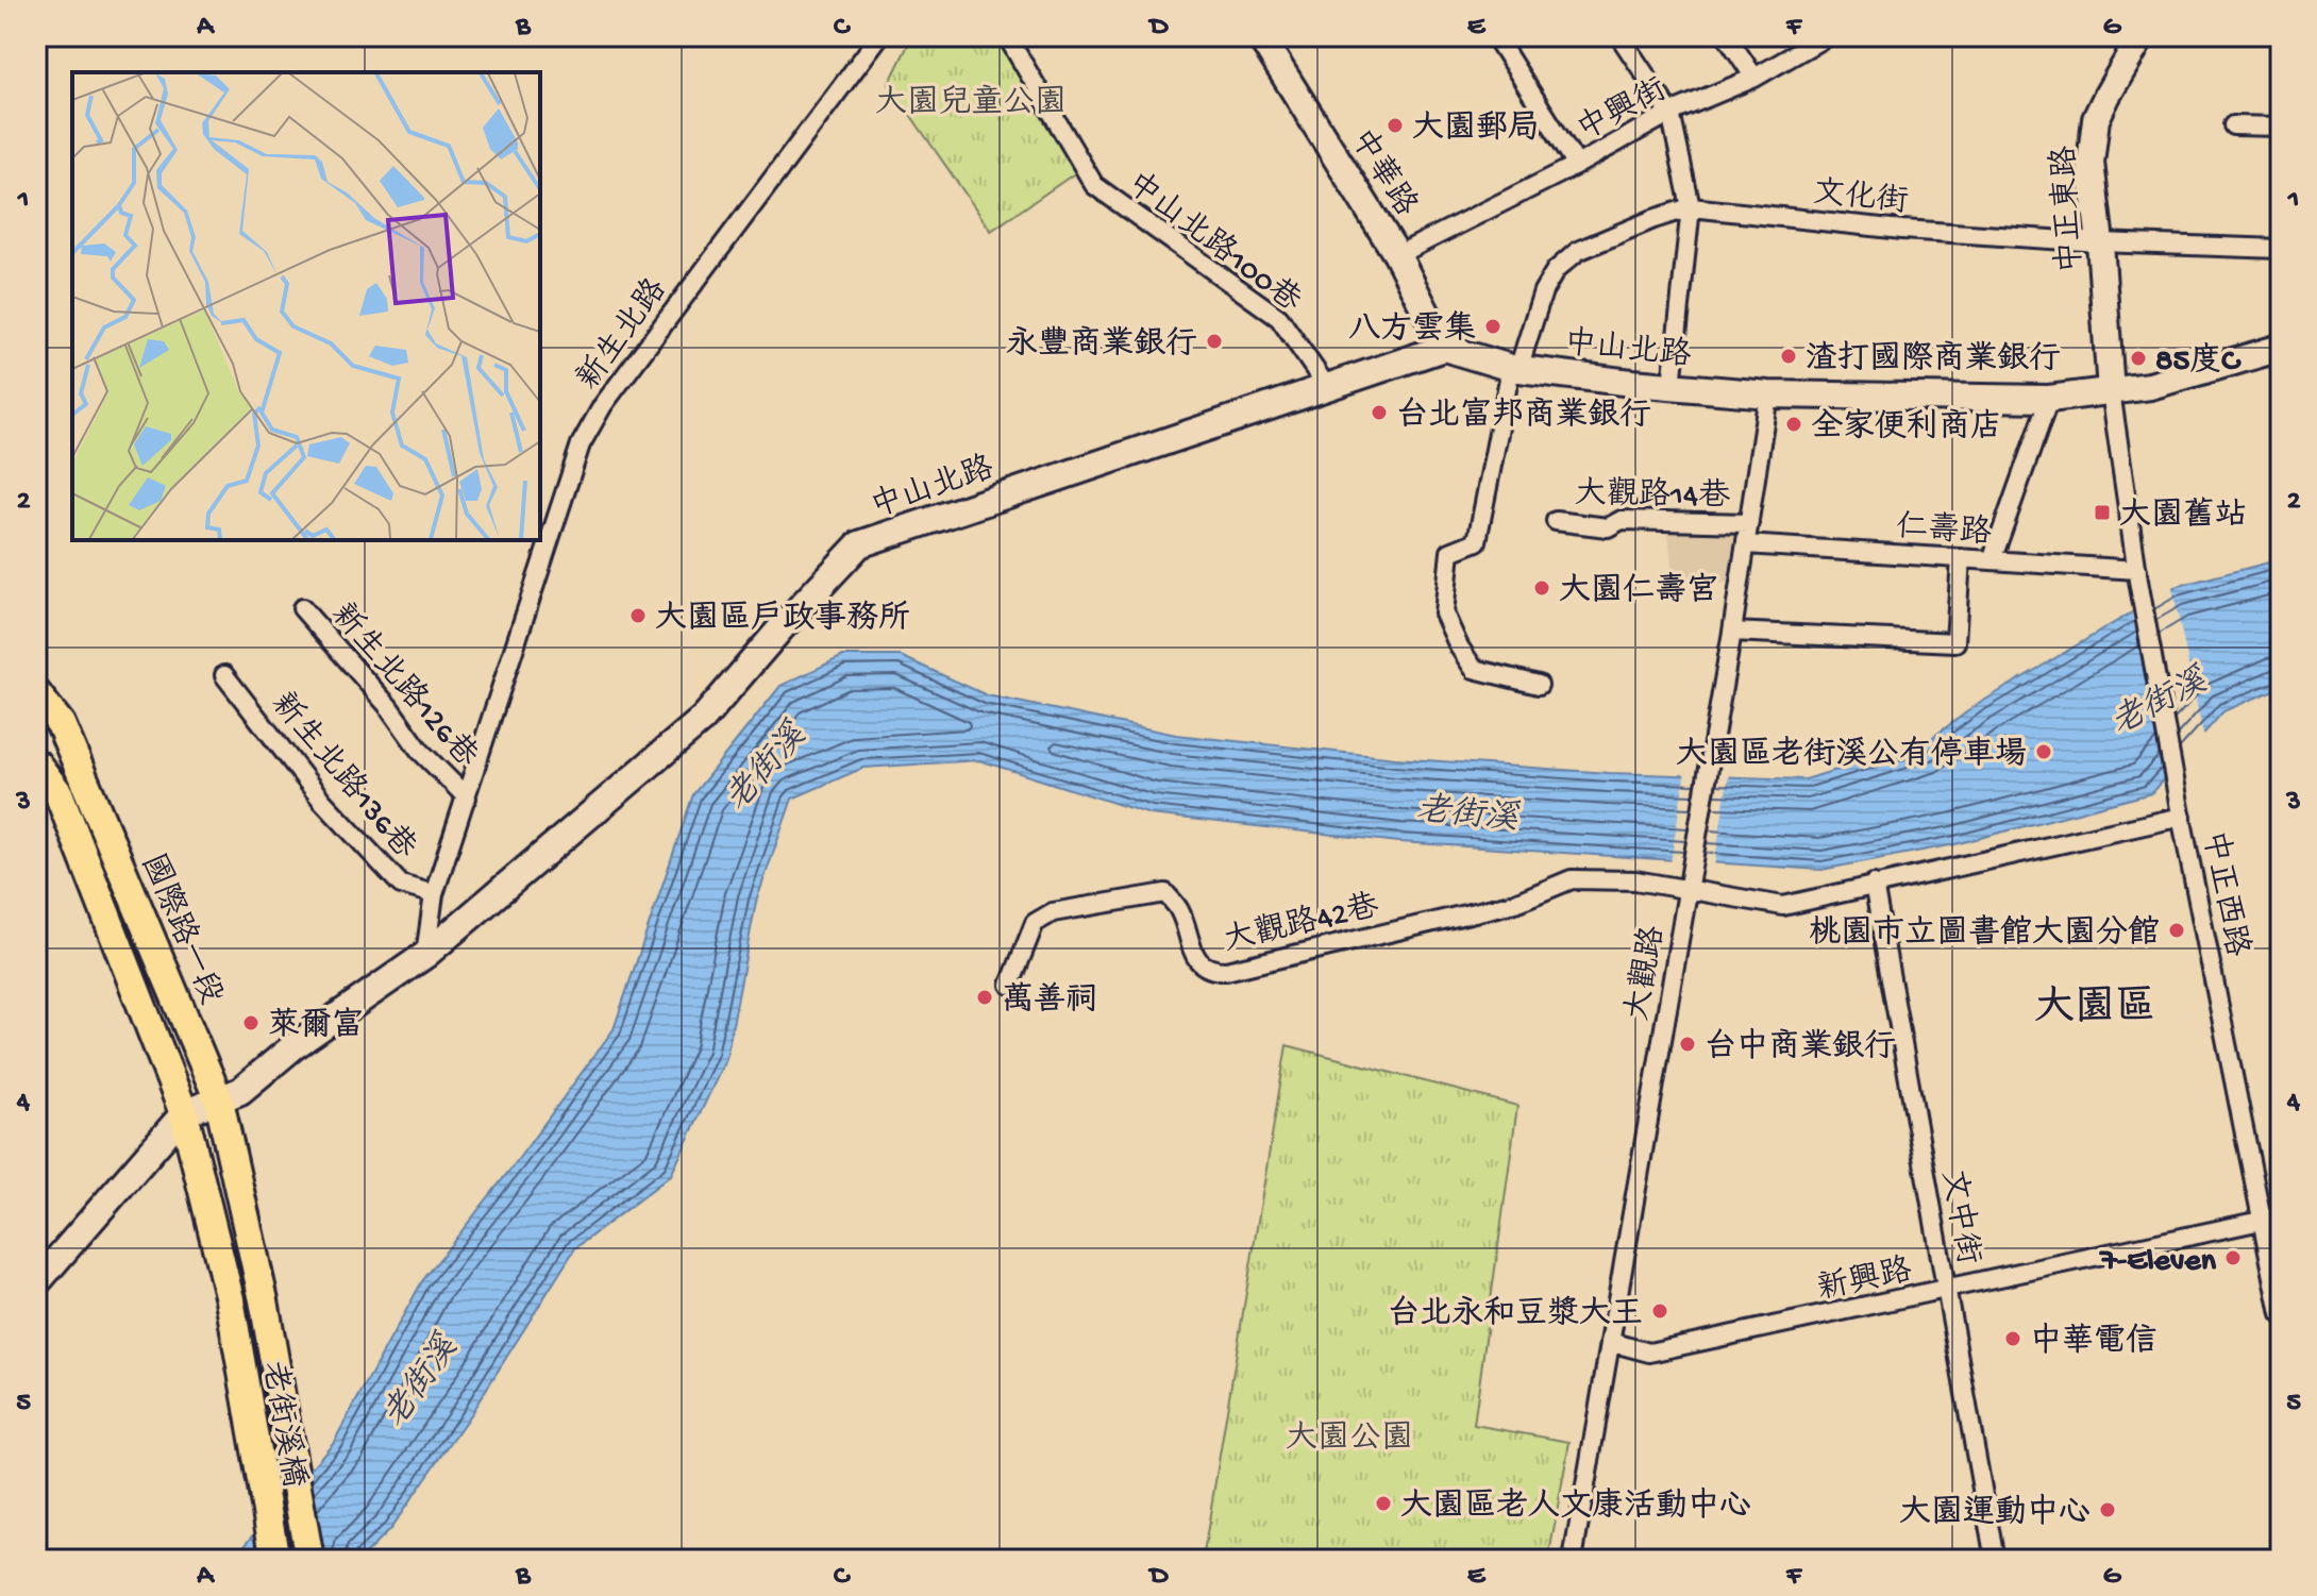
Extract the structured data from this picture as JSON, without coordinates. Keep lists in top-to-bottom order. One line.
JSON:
{"streets":{"main road":["國際路一段","老街溪橋"],"street":["中興街","中華路","文化街","中正東路","中山北路100巷","新生北路","中山北路","大觀路14巷","仁壽路","新生北路126巷","新生北路136巷","中正西路","大觀路42巷","大觀路","文中街","新興路"]},"crossings":[["中興街","中華路"],["中華路","中山北路"],["文化街","中正東路"],["文化街","中山北路"],["中正東路","中山北路"],["中山北路100巷","中山北路"],["新生北路","中山北路"],["新生北路","新生北路126巷"],["新生北路","新生北路136巷"],["中山北路","國際路一段"],["中山北路","大觀路"],["大觀路14巷","大觀路"],["仁壽路","中正西路"],["仁壽路","大觀路"],["中正西路","新興路"],["大觀路42巷","大觀路"],["國際路一段","老街溪橋"],["大觀路","新興路"],["文中街","新興路"]],"districts":["大園區"],"water":["老街溪"],"parks":["大園兒童公園","大園公園"],"places":{"other":["大園郵局","八方雲集","永豐商業銀行","渣打國際商業銀行","85度C","台北富邦商業銀行","全家便利商店","大園仁壽宮","大園區戶政事務所","大園區老街溪公有停車場","桃園市立圖書館大園分館","萬善祠","萊爾富","台中商業銀行","7-Eleven","台北永和豆漿大王","中華電信","大園區老人文康活動中心","大園運動中心"],"transit":["大園舊站"]},"grid":{"columns":["A","B","C","D","E","F","G"],"rows":["1","2","3","4","5"]}}
